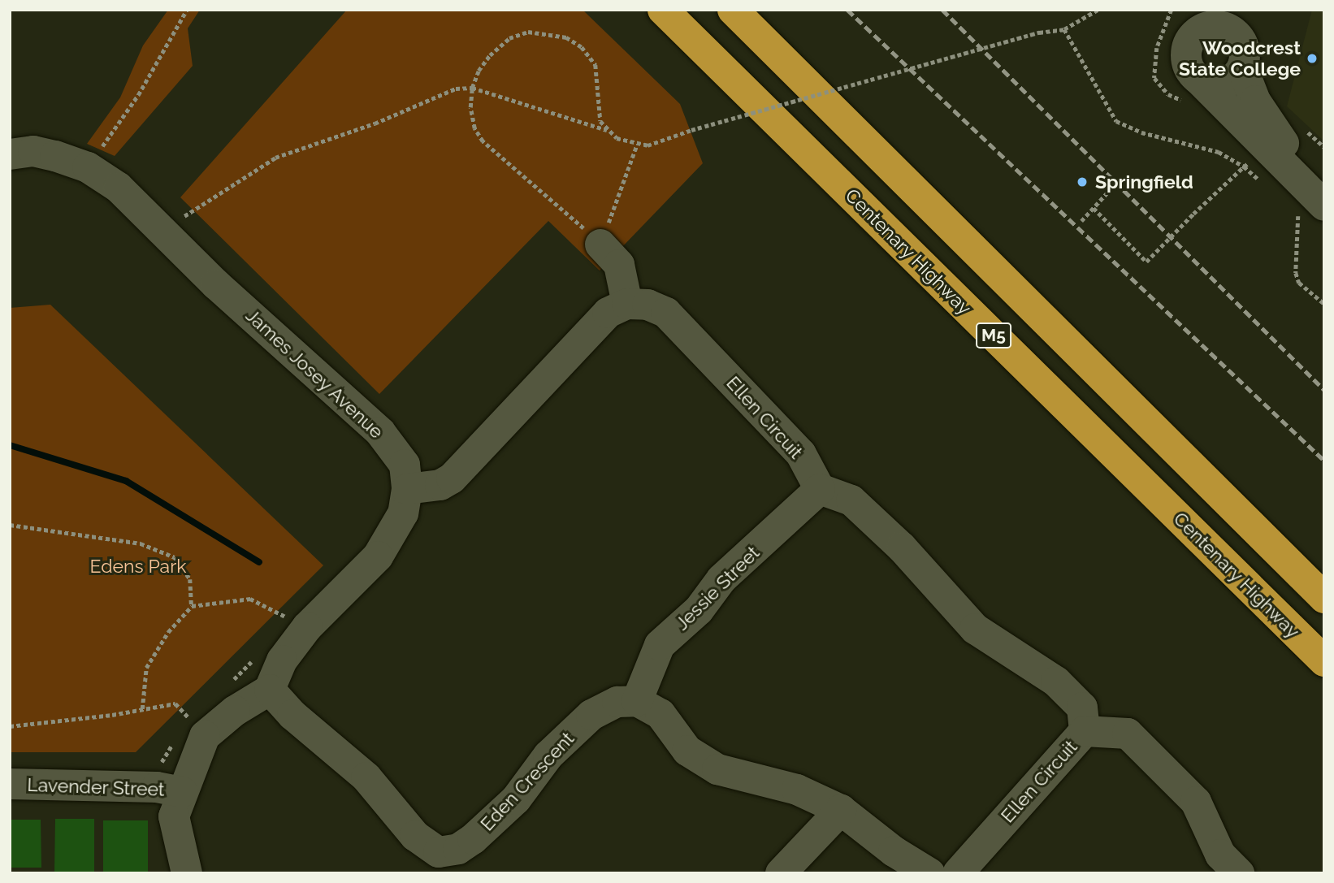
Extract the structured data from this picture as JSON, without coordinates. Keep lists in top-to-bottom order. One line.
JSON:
{"streets":{"highway":["Centenary Highway","M5"],"street":["James Josey Avenue","Ellen Circuit","Jessie Street","Eden Crescent","Lavender Street"]},"crossings":[["James Josey Avenue","Eden Crescent"],["Ellen Circuit","Jessie Street"],["Jessie Street","Eden Crescent"]],"parks":["Edens Park"],"places":["Woodcrest State College","Springfield"]}
